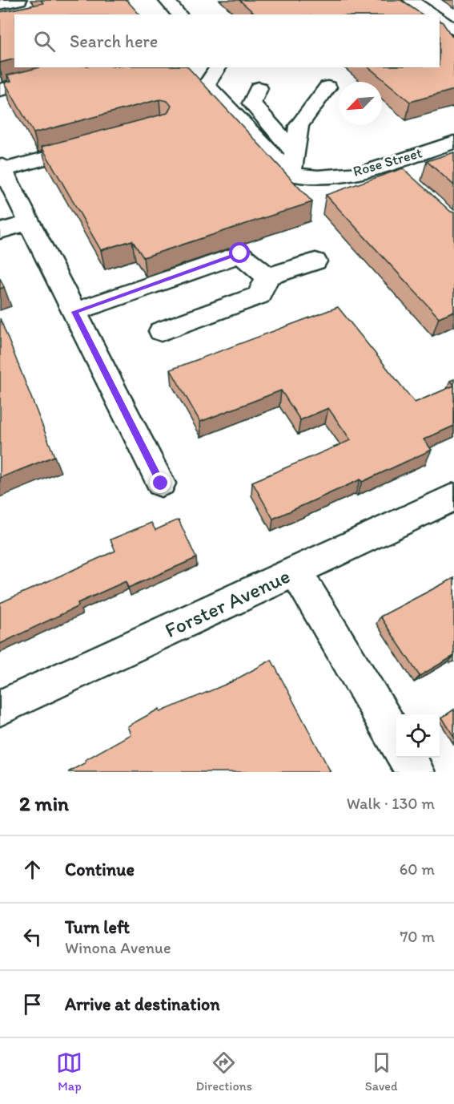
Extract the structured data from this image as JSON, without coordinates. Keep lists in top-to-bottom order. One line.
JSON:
{"streets":{"street":["Rose Street","Forster Avenue"]},"north":"bottom left","page":{"search":"Search here","heading":["2 min","Walk · 130 m"],"list":[["Continue","60 m"],["Turn left","Winona Avenue","70 m"],"Arrive at destination"],"nav":["Map","Directions","Saved"]}}
